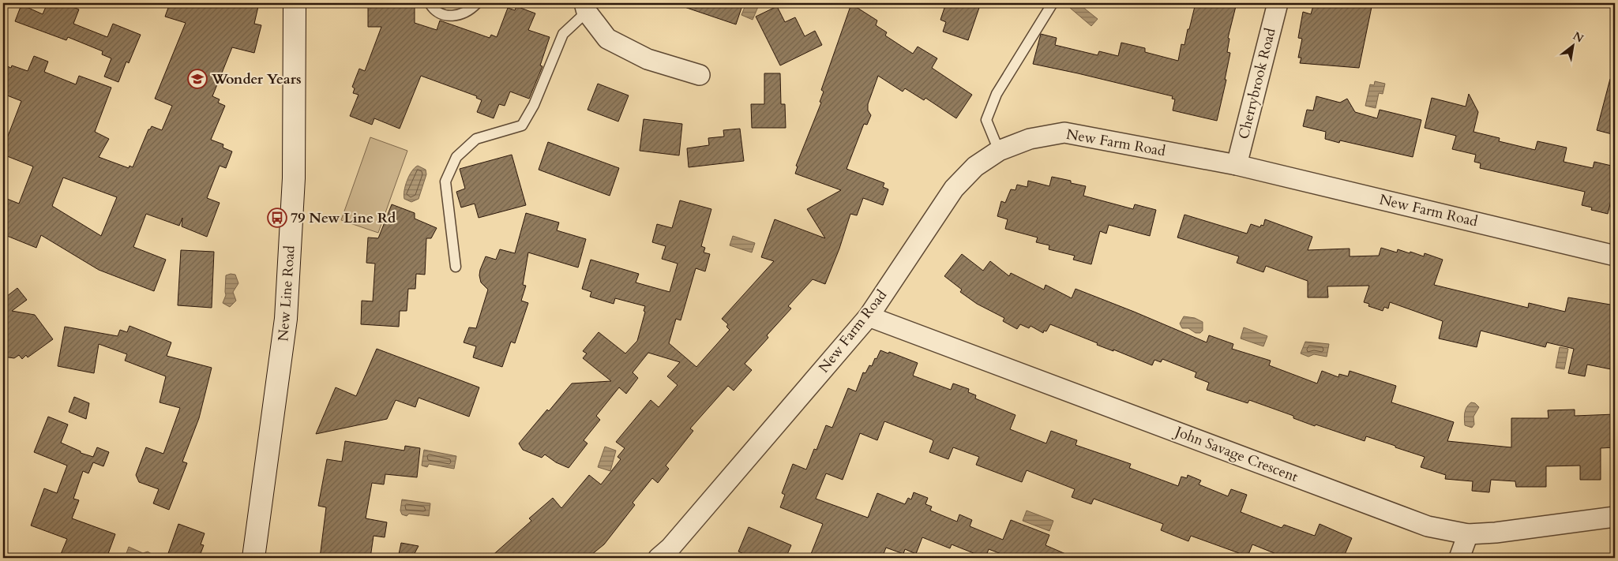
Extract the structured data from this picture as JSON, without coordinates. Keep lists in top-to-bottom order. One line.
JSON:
{"streets":{"main road":["New Line Road"],"street":["Cherrybrook Road","New Farm Road","John Savage Crescent"]},"crossings":[["Cherrybrook Road","New Farm Road"],["New Farm Road","John Savage Crescent"]],"places":{"school or university":["Wonder Years"],"bus stop":["79 New Line Rd"]},"north":"top right"}
